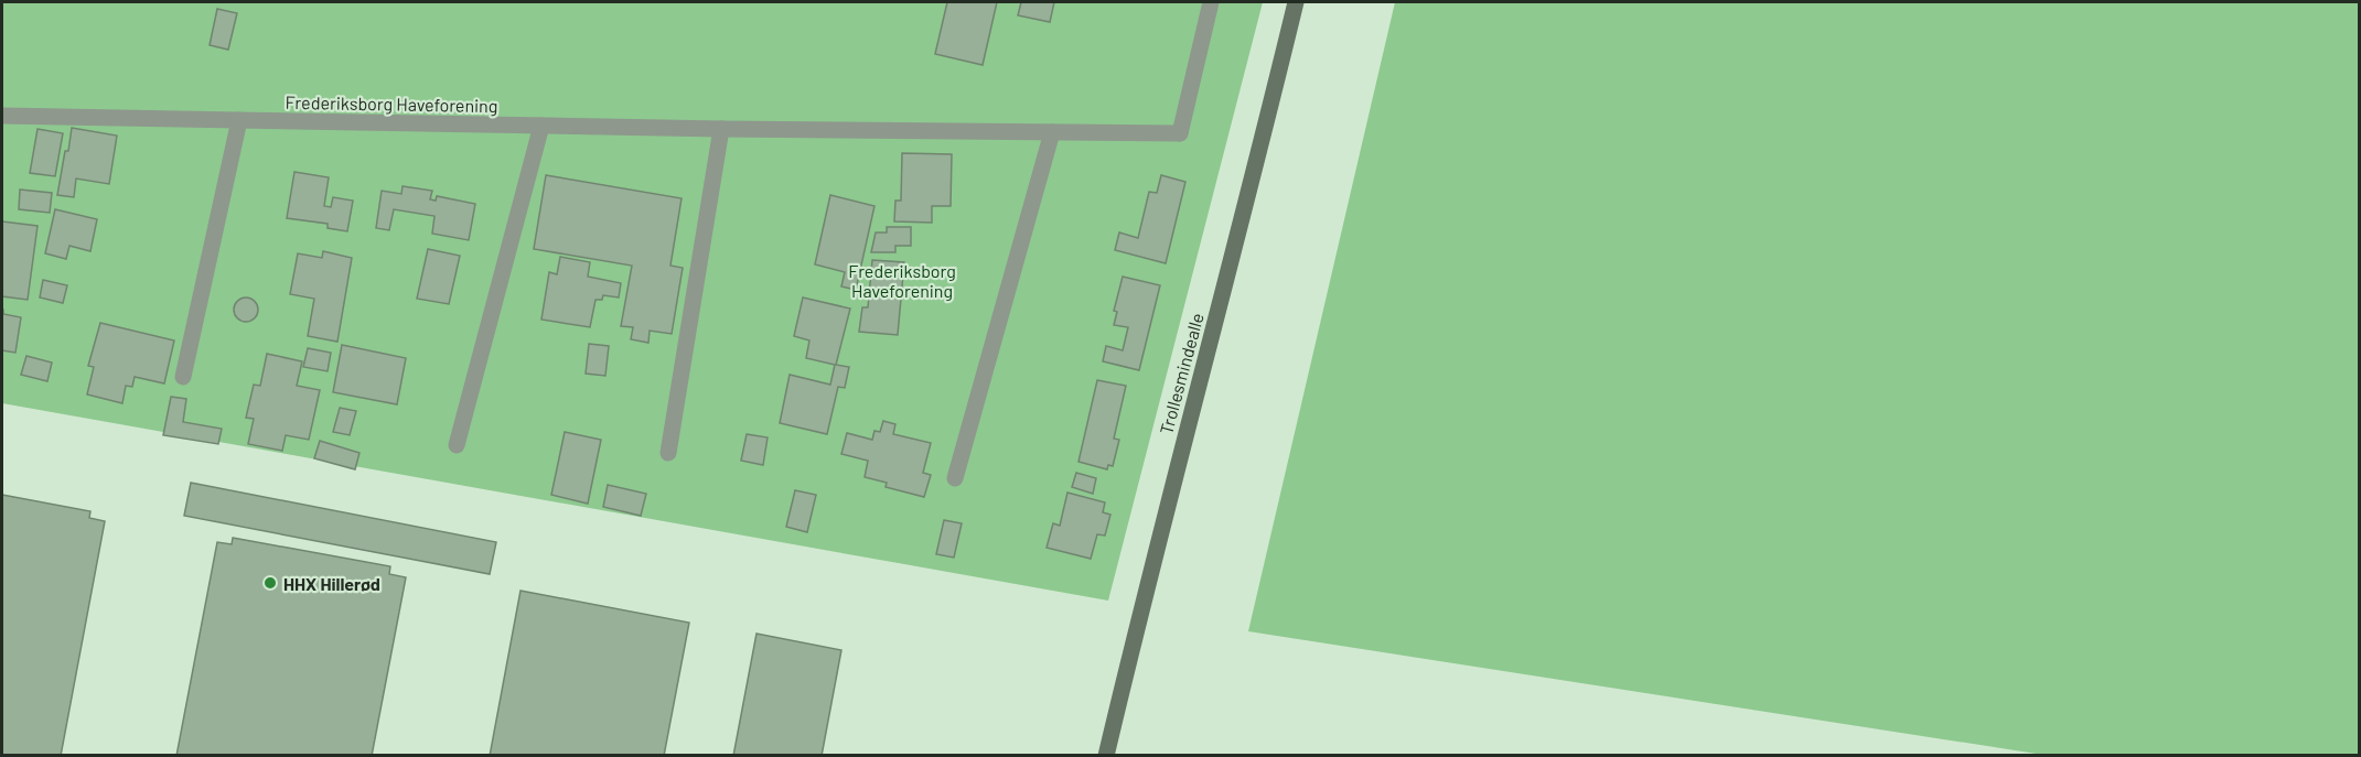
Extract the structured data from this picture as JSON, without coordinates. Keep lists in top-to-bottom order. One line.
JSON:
{"streets":{"street":["Frederiksborg Haveforening","Trollesmindealle"]},"parks":["Frederiksborg Haveforening"],"places":["HHX Hillerød"]}
